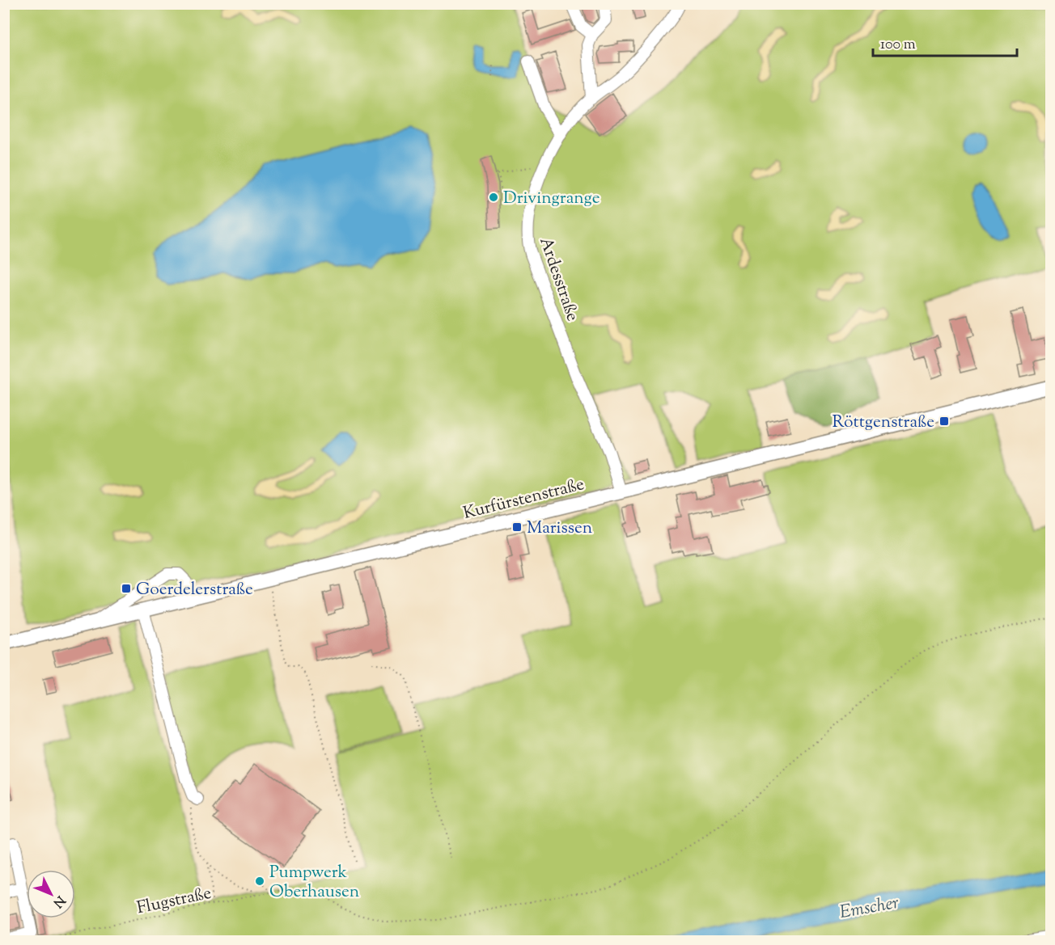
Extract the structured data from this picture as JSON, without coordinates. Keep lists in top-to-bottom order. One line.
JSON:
{"streets":{"main road":["Kurfürstenstraße"],"street":["Ardesstraße"],"path":["Flugstraße"]},"crossings":[["Ardesstraße","Kurfürstenstraße"]],"water":["Emscher"],"places":{"other":["Drivingrange","Pumpwerk Oberhausen"],"transit":["Röttgenstraße","Marissen","Goerdelerstraße"]},"scale_bar":"100 m","north":"bottom right"}
